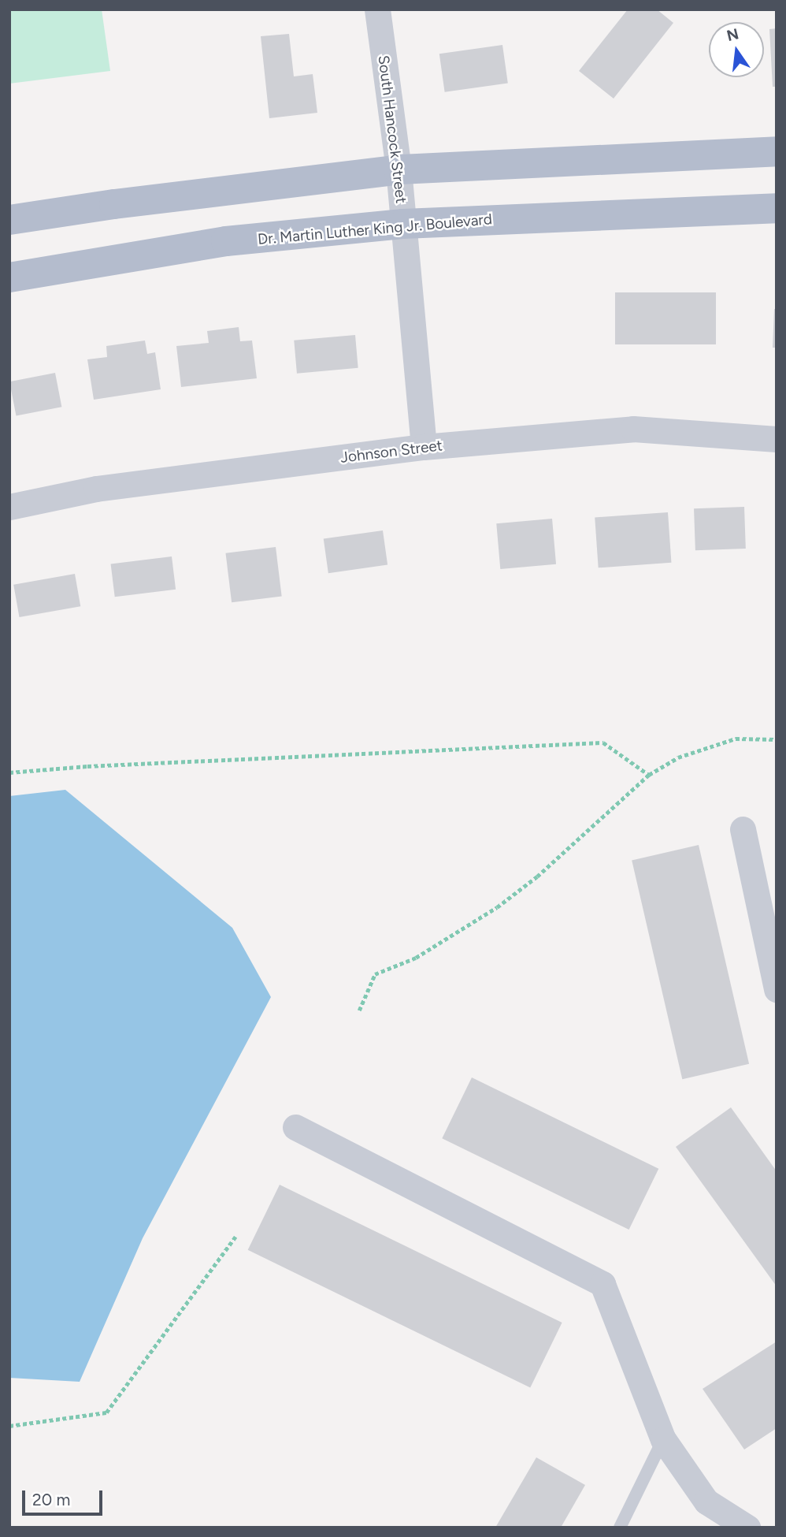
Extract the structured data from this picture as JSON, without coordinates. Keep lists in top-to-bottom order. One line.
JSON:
{"streets":{"main road":["Dr. Martin Luther King Jr. Boulevard"],"street":["South Hancock Street","Johnson Street"]},"crossings":[["South Hancock Street","Dr. Martin Luther King Jr. Boulevard"],["South Hancock Street","Johnson Street"]],"scale_bar":"20 m","north":"top"}
